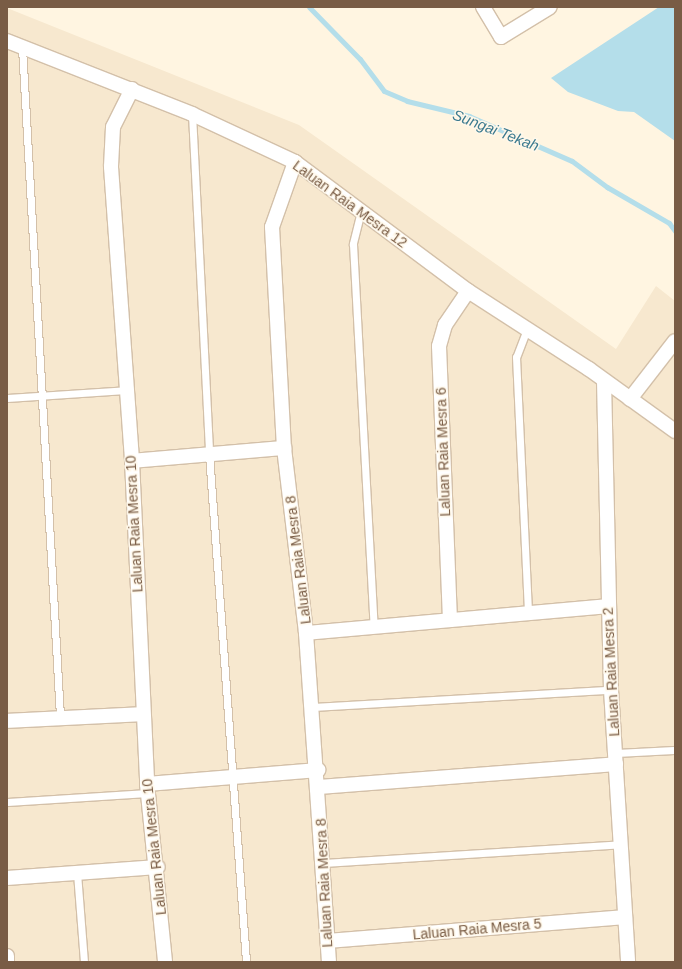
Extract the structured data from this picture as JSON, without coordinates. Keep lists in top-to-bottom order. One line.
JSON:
{"streets":{"street":["Laluan Raia Mesra 12","Laluan Raia Mesra 6","Laluan Raia Mesra 10","Laluan Raia Mesra 8","Laluan Raia Mesra 2","Laluan Raia Mesra 5"]},"crossings":[["Laluan Raia Mesra 12","Laluan Raia Mesra 6"],["Laluan Raia Mesra 12","Laluan Raia Mesra 10"],["Laluan Raia Mesra 12","Laluan Raia Mesra 8"],["Laluan Raia Mesra 12","Laluan Raia Mesra 2"],["Laluan Raia Mesra 8","Laluan Raia Mesra 5"],["Laluan Raia Mesra 2","Laluan Raia Mesra 5"]],"water":["Sungai Tekah"]}
